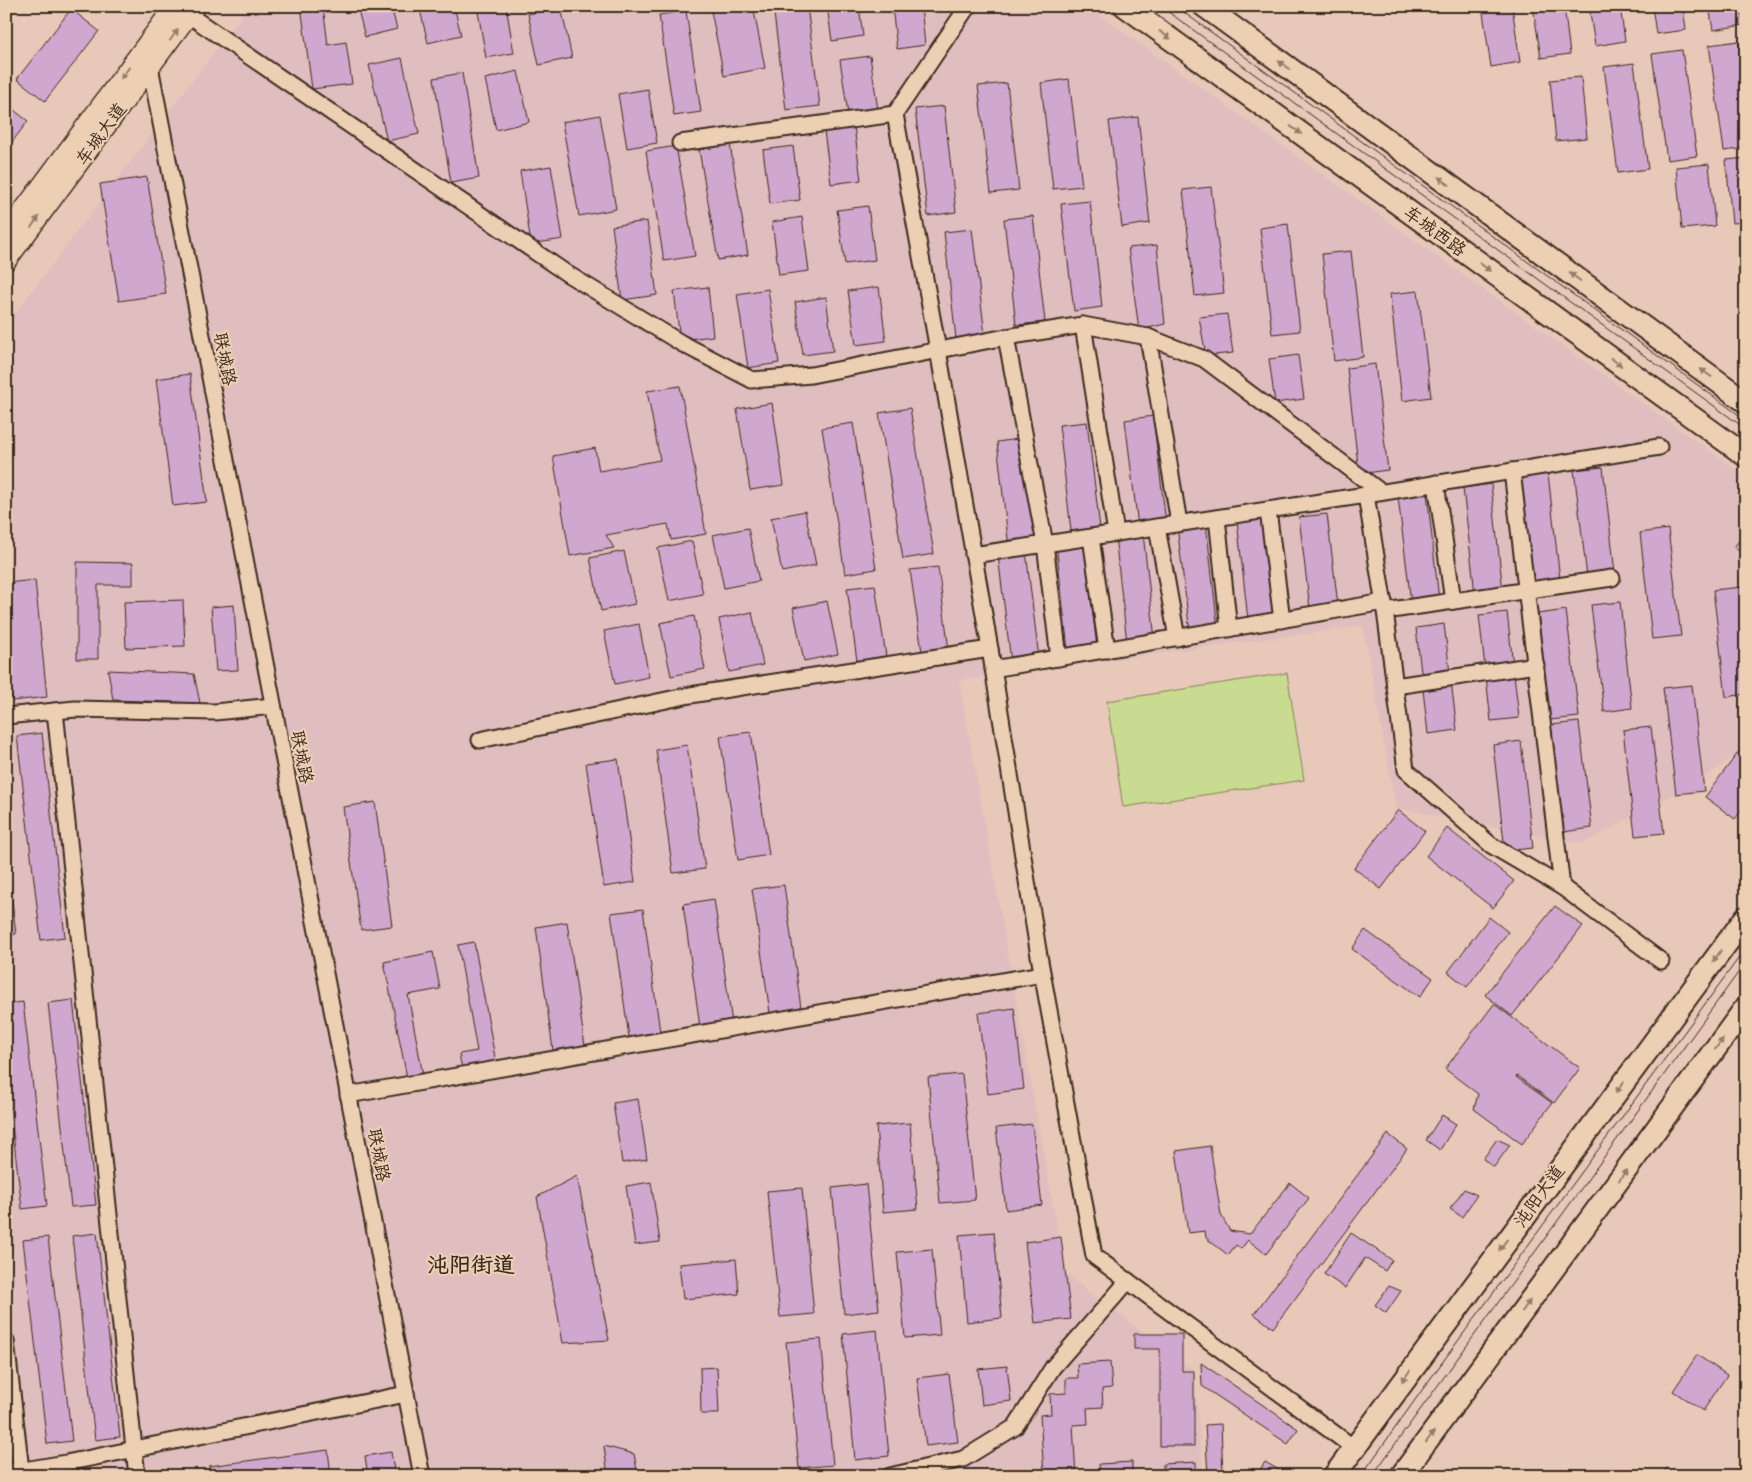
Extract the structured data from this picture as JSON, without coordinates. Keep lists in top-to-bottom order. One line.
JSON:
{"streets":{"main road":["车城西路","沌阳大道"],"street":["车城大道","联城路"]},"crossings":[["车城大道","联城路"]],"districts":["沌阳街道"]}
